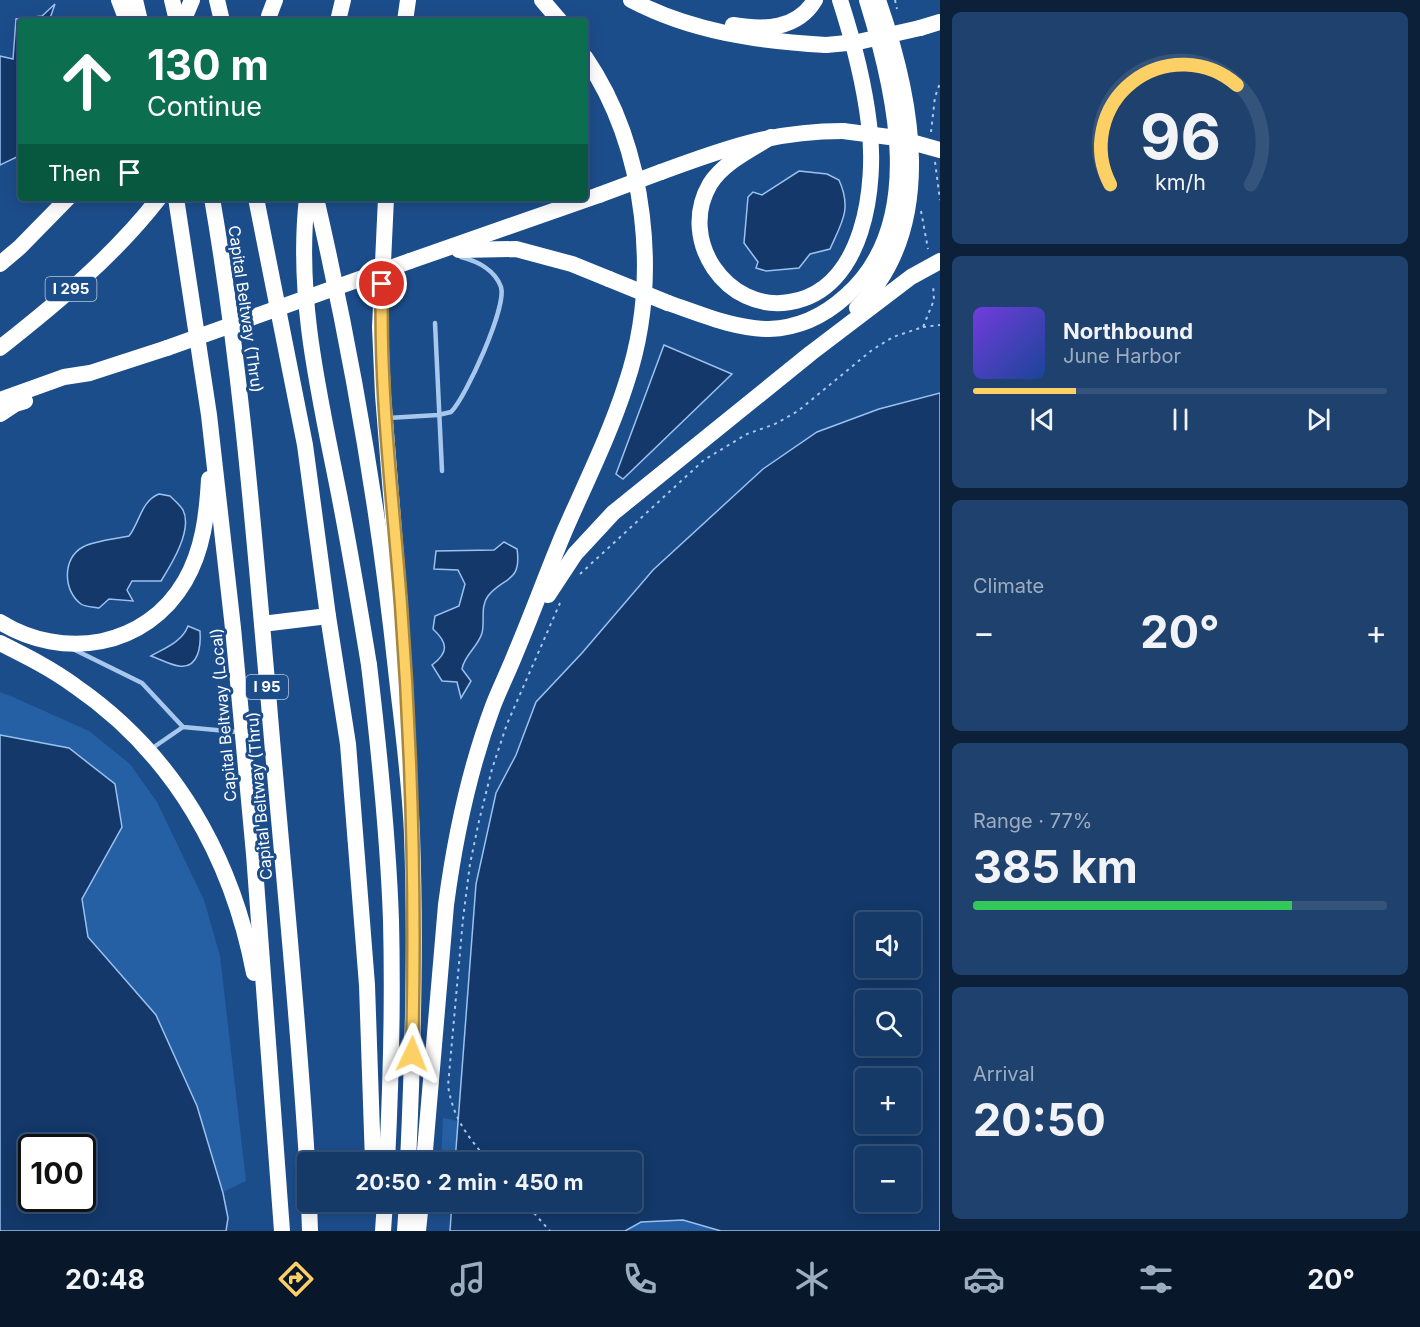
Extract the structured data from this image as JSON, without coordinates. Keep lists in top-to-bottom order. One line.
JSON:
{"streets":{"highway":["I 295","Capital Beltway (Thru)","I 95","Capital Beltway (Local)"]},"page":{"turn":["130 m","Continue"],"then":"Then","song":["Northbound","June Harbor"],"tile":["Climate",["Range · 77%","385 km"],["Arrival","20:50"]],"heat":["−","20°","+"],"map_buttons":["+","−"],"limit":"100","trip":"20:50 · 2 min · 450 m","tabs":["20:48","20°"],"gauge":["96","km/h"]}}
